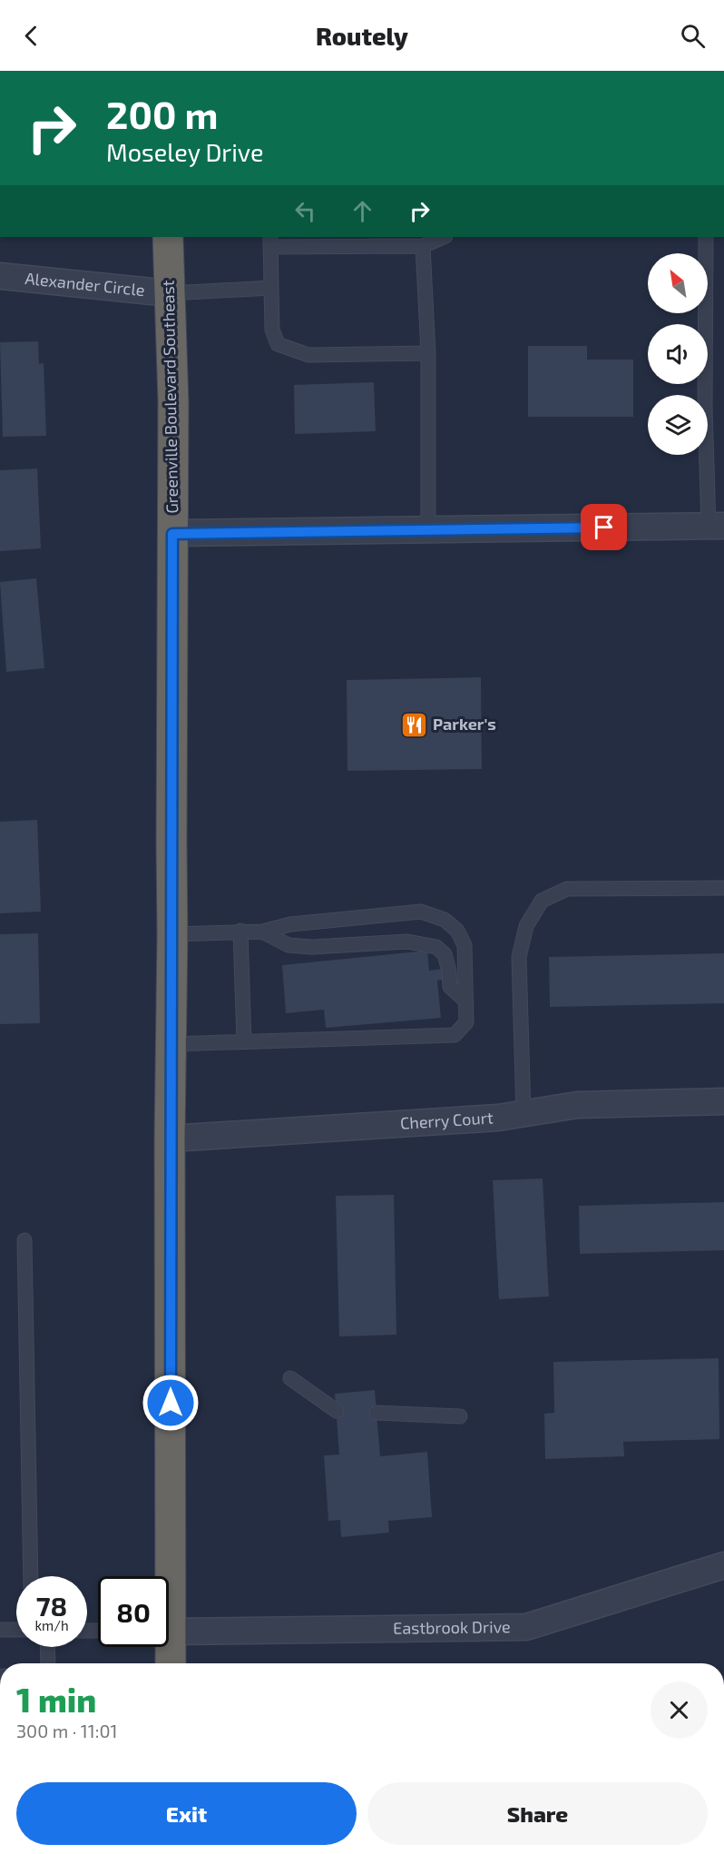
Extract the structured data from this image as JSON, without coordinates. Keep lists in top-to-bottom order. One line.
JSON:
{"streets":{"highway":["Greenville Boulevard Southeast"],"street":["Alexander Circle","Cherry Court","Eastbrook Drive"]},"crossings":[["Alexander Circle","Greenville Boulevard Southeast"],["Greenville Boulevard Southeast","Cherry Court"]],"places":{"restaurant":["Parker's"]},"north":"top left","page":{"header":"Routely","turn":["200 m","Moseley Drive"],"speed":"78 km/h","limit":"80","heading":["1 min","300 m · 11:01"],"buttons":["Exit","Share"]}}
